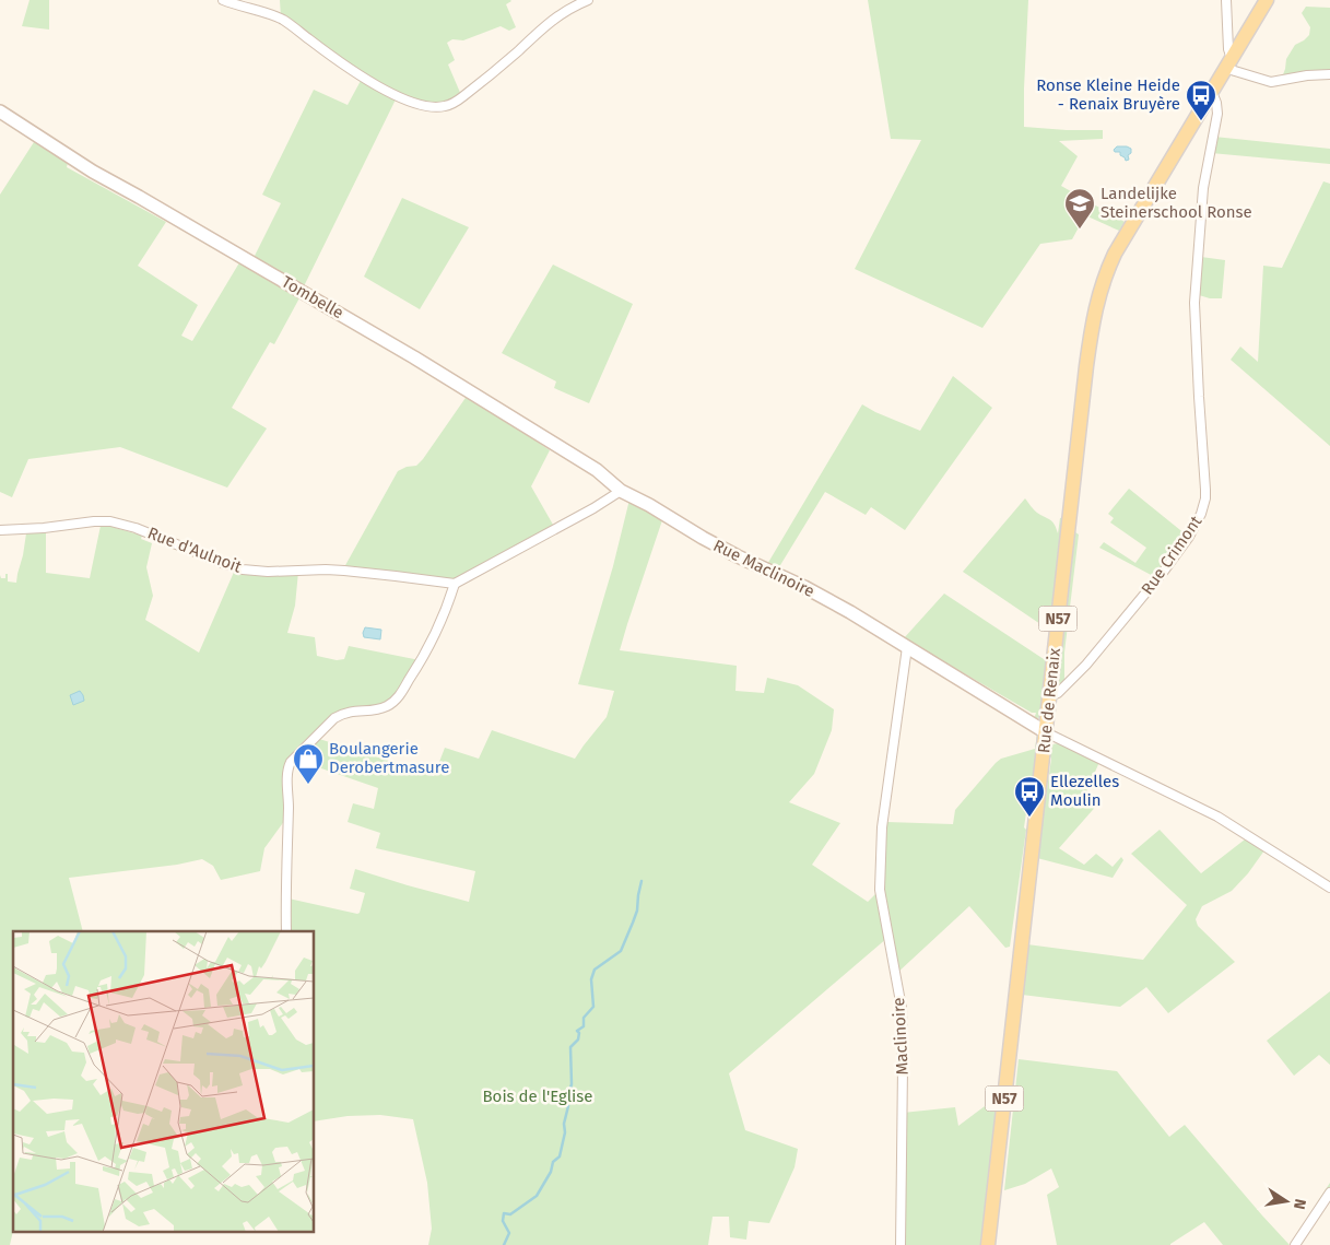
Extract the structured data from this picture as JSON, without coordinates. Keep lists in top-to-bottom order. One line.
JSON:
{"streets":{"main road":["N57","Rue de Renaix"],"street":["Tombelle","Rue d'Aulnoit","Rue Crimont","Rue Maclinoire","Maclinoire"]},"crossings":[["Tombelle","Rue Maclinoire"],["Rue Crimont","N57"],["Rue Crimont","Rue de Renaix"],["Rue Maclinoire","Rue de Renaix"],["Rue Maclinoire","Maclinoire"],["N57","Rue de Renaix"]],"parks":["Bois de l'Eglise"],"places":{"bus stop":["Ronse Kleine Heide - Renaix Bruyère","Ellezelles Moulin"],"school or university":["Landelijke Steinerschool Ronse"],"shop":["Boulangerie Derobertmasure"]},"north":"right"}
